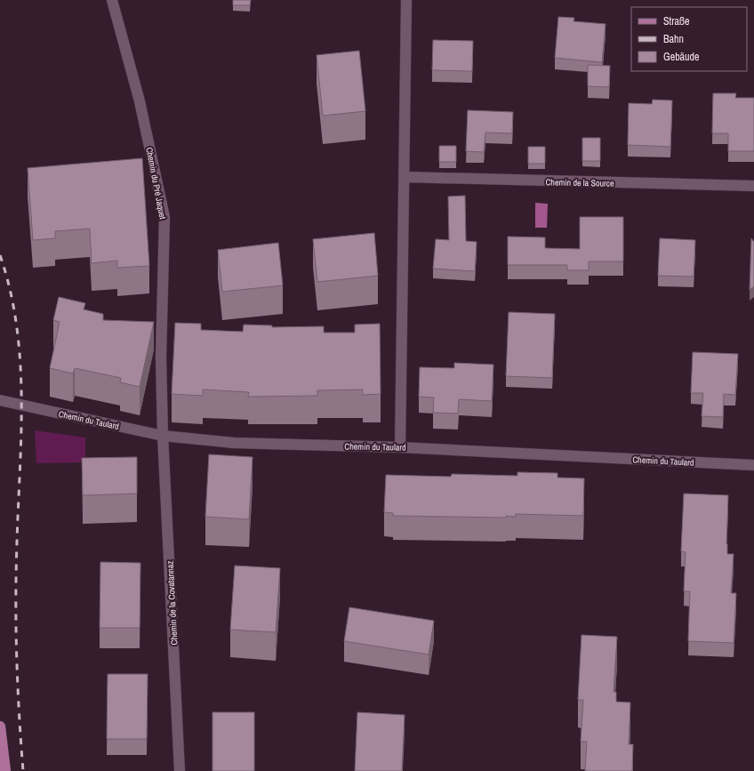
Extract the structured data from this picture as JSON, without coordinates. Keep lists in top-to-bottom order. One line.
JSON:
{"streets":{"street":["Chemin de la Source","Chemin du Pré Jaquet","Chemin du Taulard","Chemin de la Covatannaz"]},"crossings":[["Chemin du Pré Jaquet","Chemin du Taulard"],["Chemin du Pré Jaquet","Chemin de la Covatannaz"],["Chemin du Taulard","Chemin de la Covatannaz"]],"legend":["Straße","Bahn","Gebäude"]}
